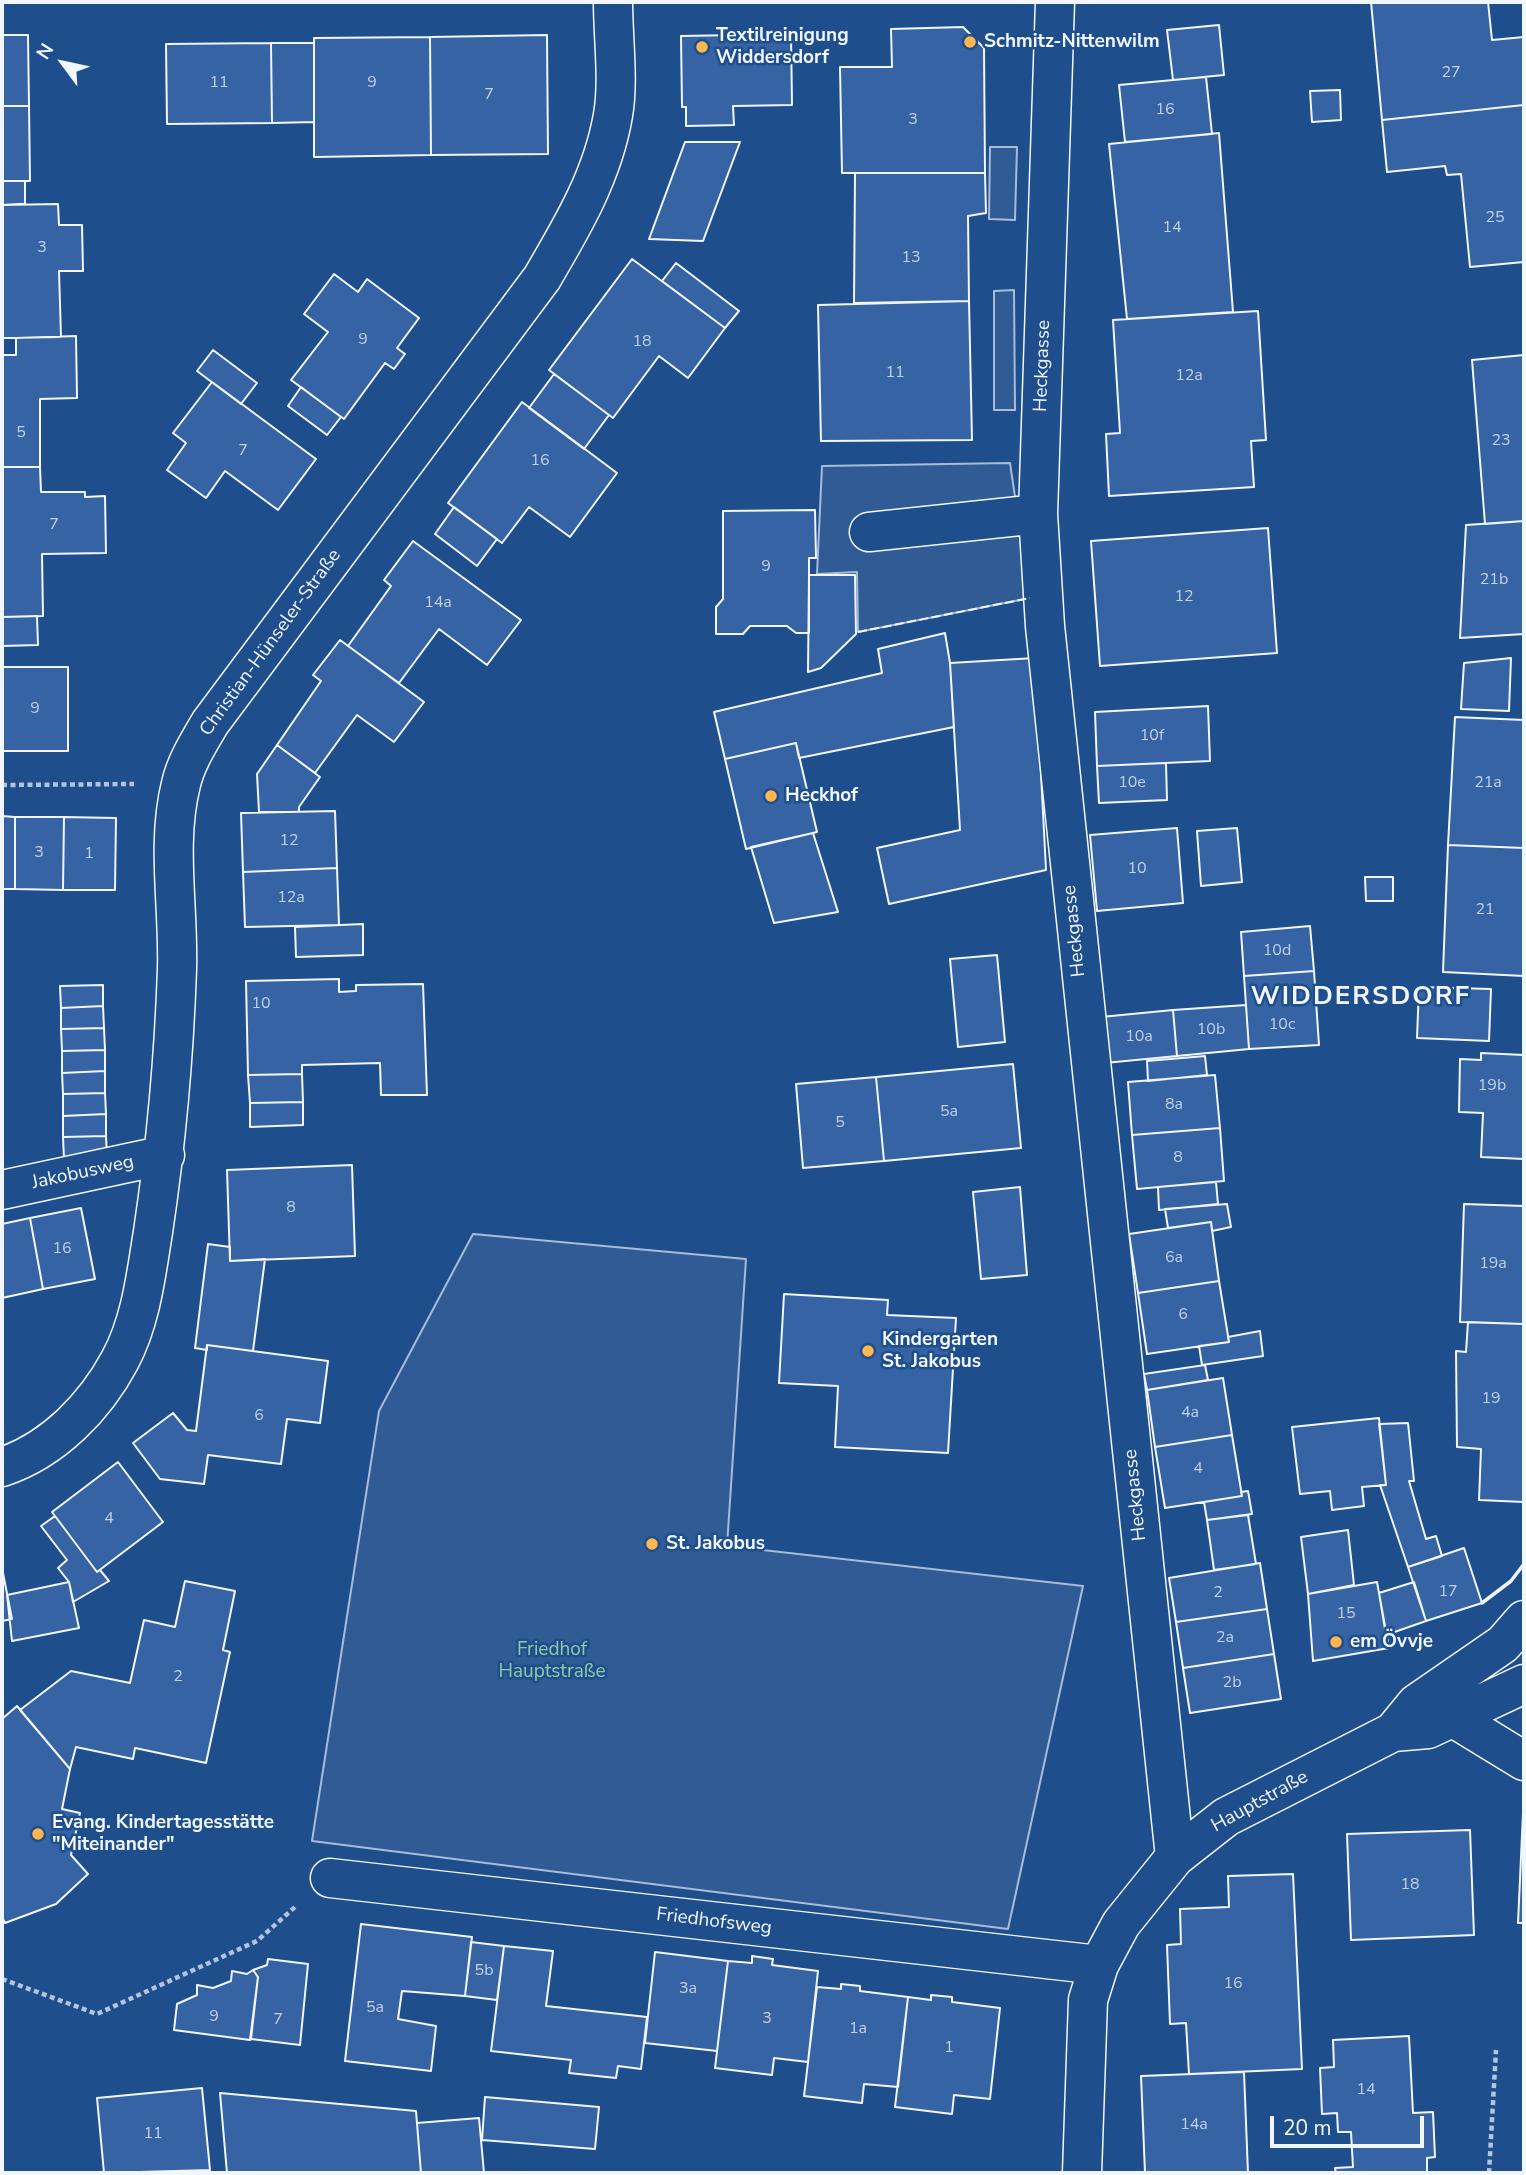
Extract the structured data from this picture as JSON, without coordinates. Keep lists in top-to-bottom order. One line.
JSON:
{"streets":{"street":["Heckgasse","Christian-Hünseler-Straße","Jakobusweg","Hauptstraße","Friedhofsweg"]},"crossings":[["Heckgasse","Hauptstraße"],["Christian-Hünseler-Straße","Jakobusweg"],["Hauptstraße","Friedhofsweg"]],"districts":["WIDDERSDORF"],"parks":["Friedhof Hauptstraße"],"places":["Schmitz-Nittenwilm","Textilreinigung Widdersdorf","Heckhof","Kindergarten St. Jakobus","St. Jakobus","em Övvje","Evang. Kindertagesstätte \"Miteinander\""],"house_numbers":["27","11","9","7","16","3","25","14","3","13","9","18","11","12a","5","23","7","16","7","9","21b","12","14a","9","10f","10e","21a","12","3","1","10","12a","21","10d","10","10c","10b","10a","19b","8a","5a","5","8","8","16","6a","19a","6","19","4a","6","4","4","17","2","15","2a","2","2b","18","5b","16","3a","5a","9","3","7","1a","1","14","14a","11"],"scale_bar":"20 m","north":"top left"}
